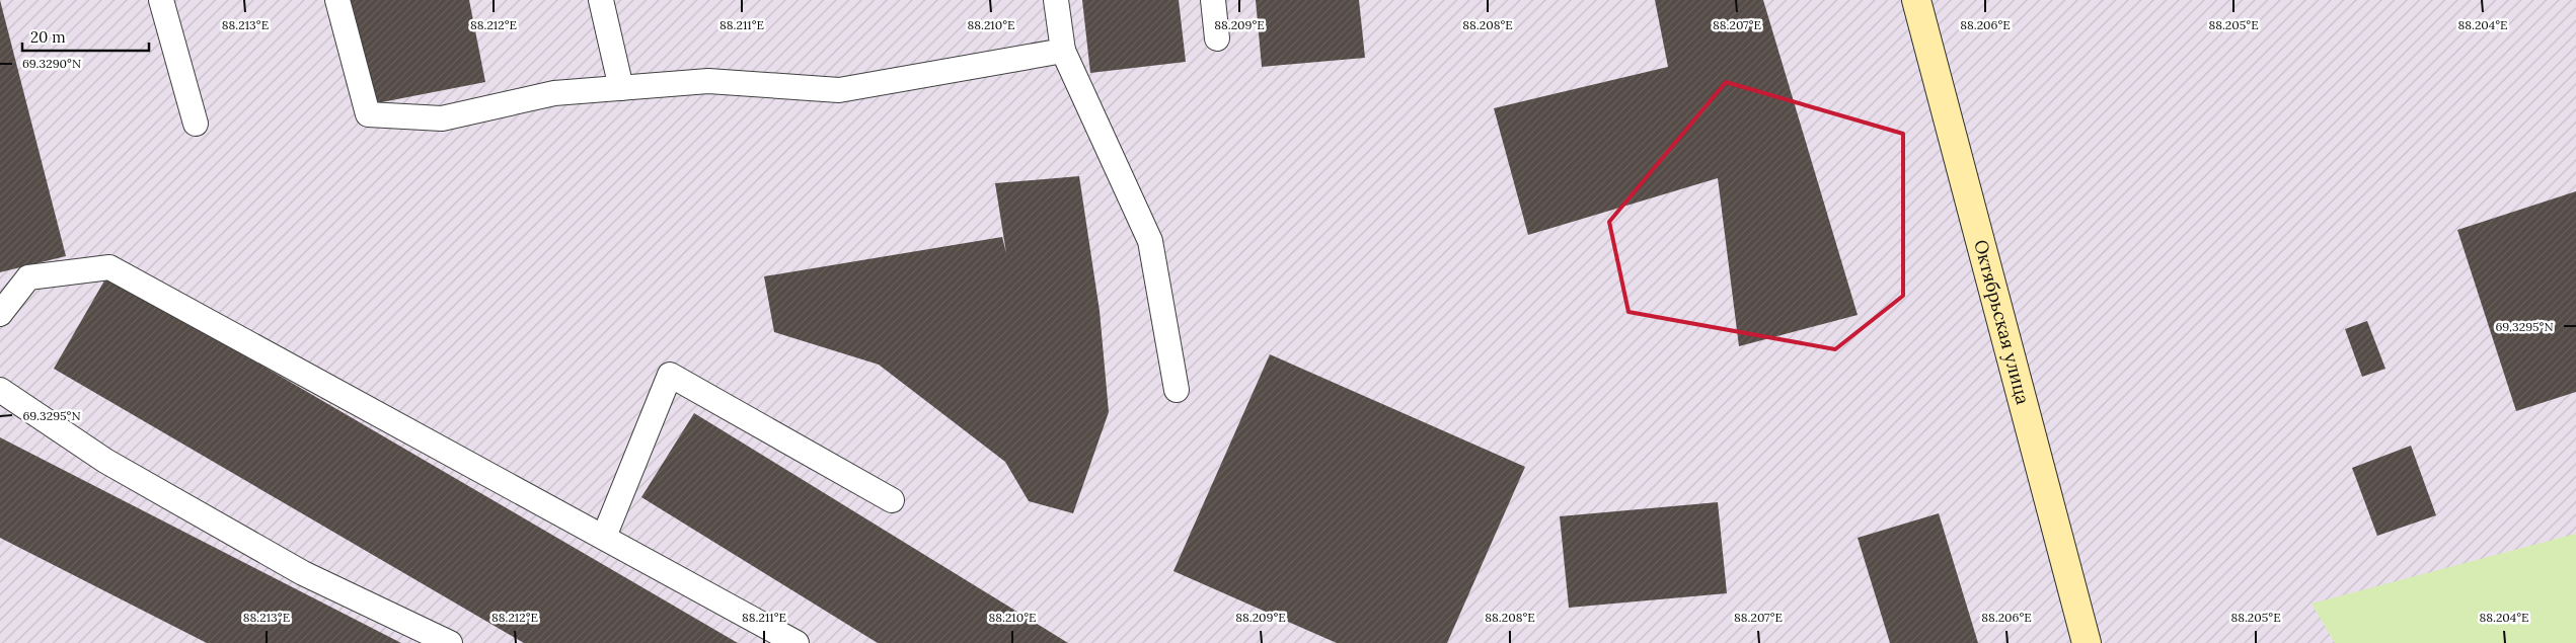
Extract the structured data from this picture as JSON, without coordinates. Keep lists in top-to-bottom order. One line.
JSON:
{"streets":{"street":["Октябрьская улица"]},"scale_bar":"20 m","coordinates":["88.213°E","88.212°E","88.211°E","88.210°E","88.209°E","88.208°E","88.207°E","88.206°E","88.205°E","88.204°E","69.3290°N","69.3295°N"]}
